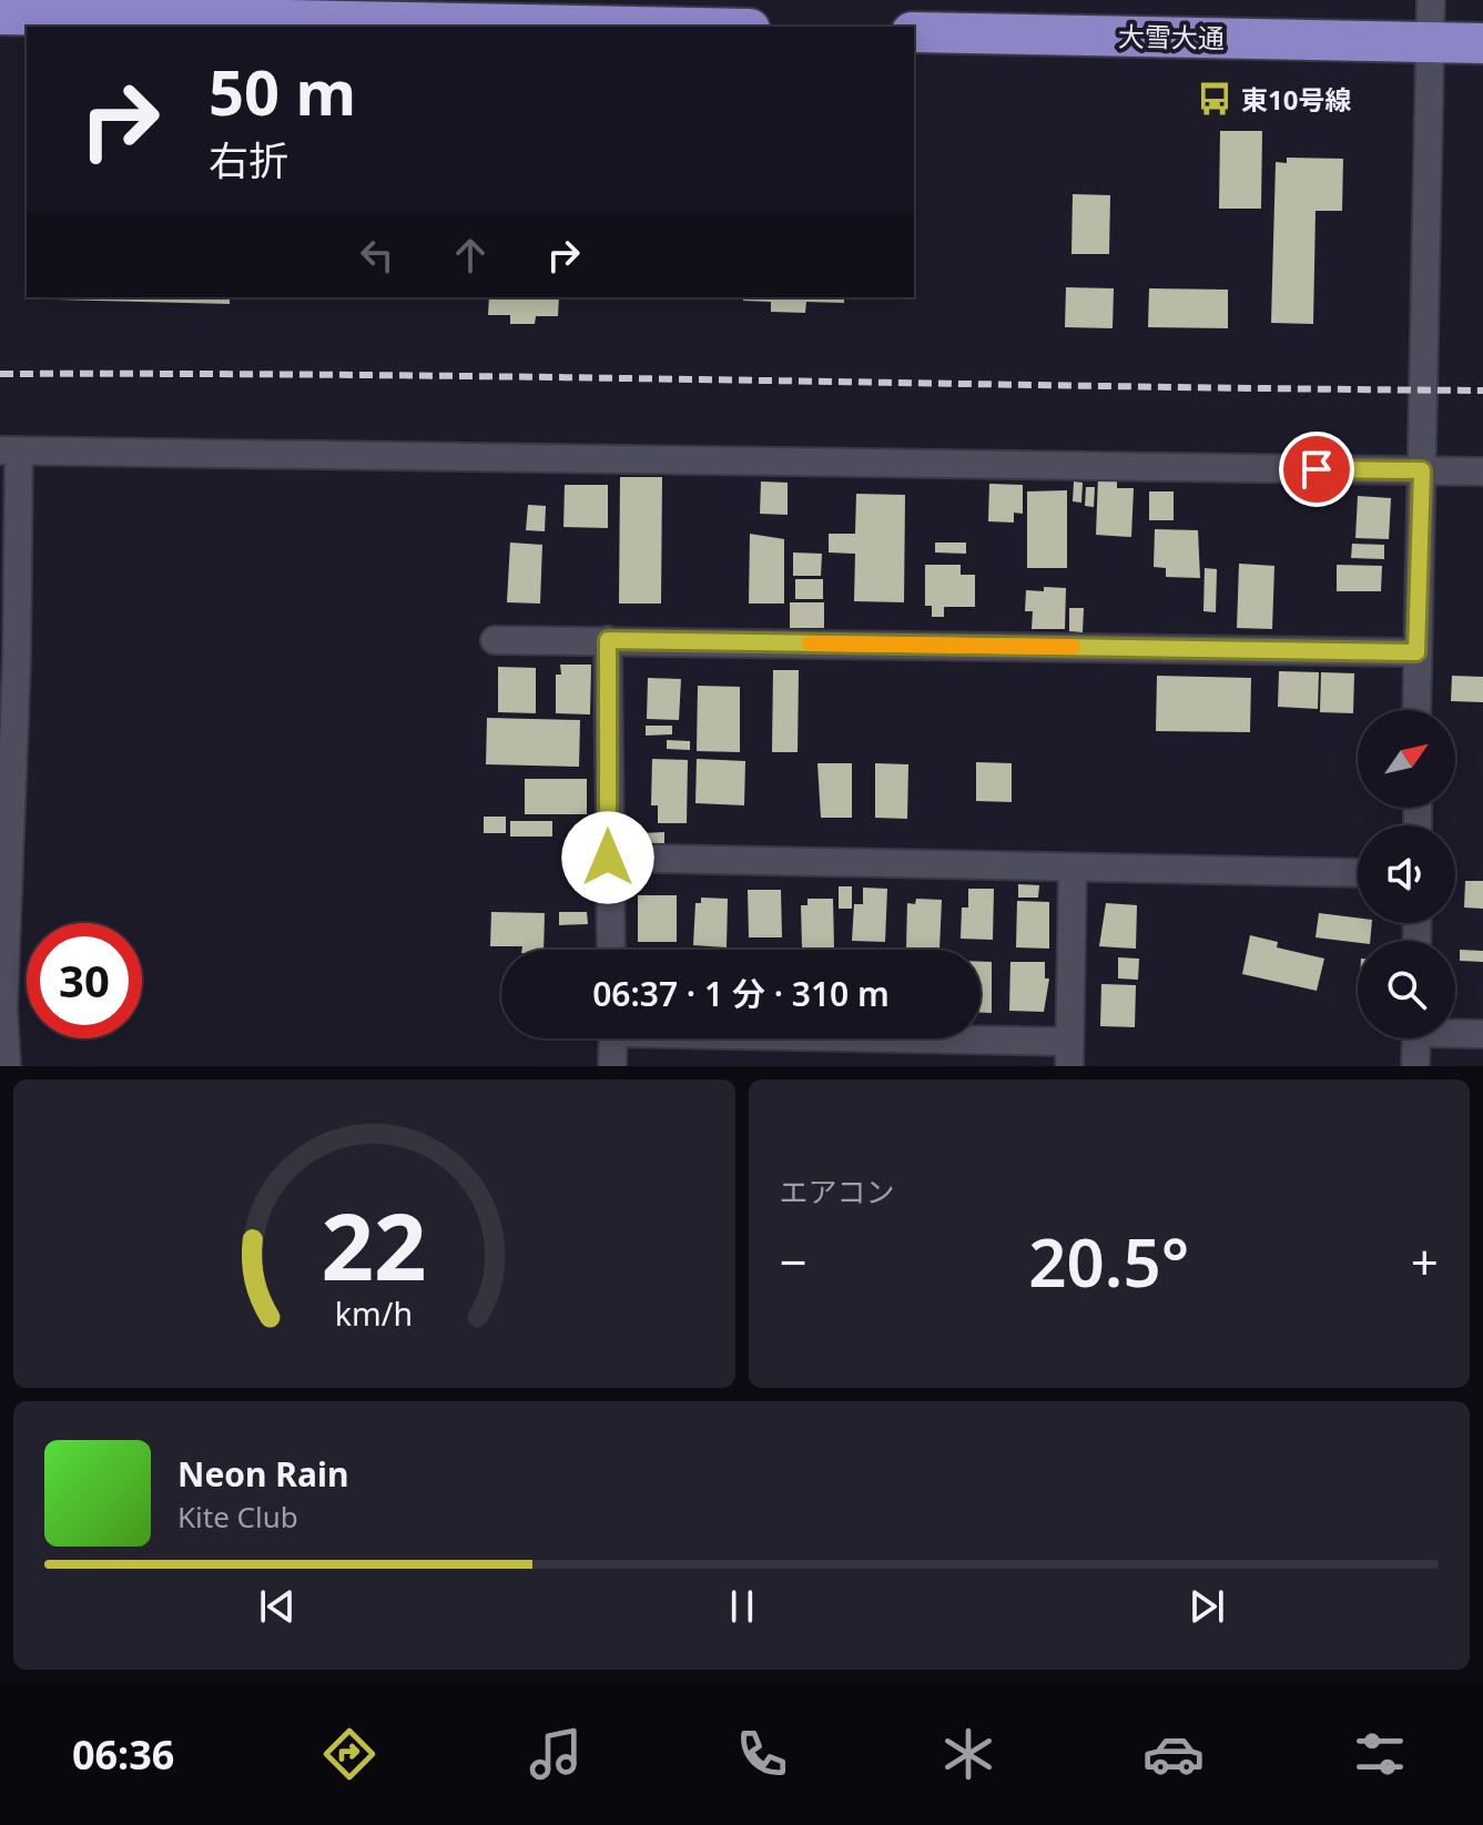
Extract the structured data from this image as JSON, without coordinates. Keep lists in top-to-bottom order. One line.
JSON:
{"streets":{"highway":["大雪大通"]},"places":{"bus stop":["東10号線"]},"north":"top right","page":{"turn":["50 m","右折"],"limit":"30","trip":"06:37 · 1 分 · 310 m","tile":"エアコン","heat":["−","20.5°","+"],"song":["Neon Rain","Kite Club"],"tabs":"06:36","gauge":["22","km/h"]}}
